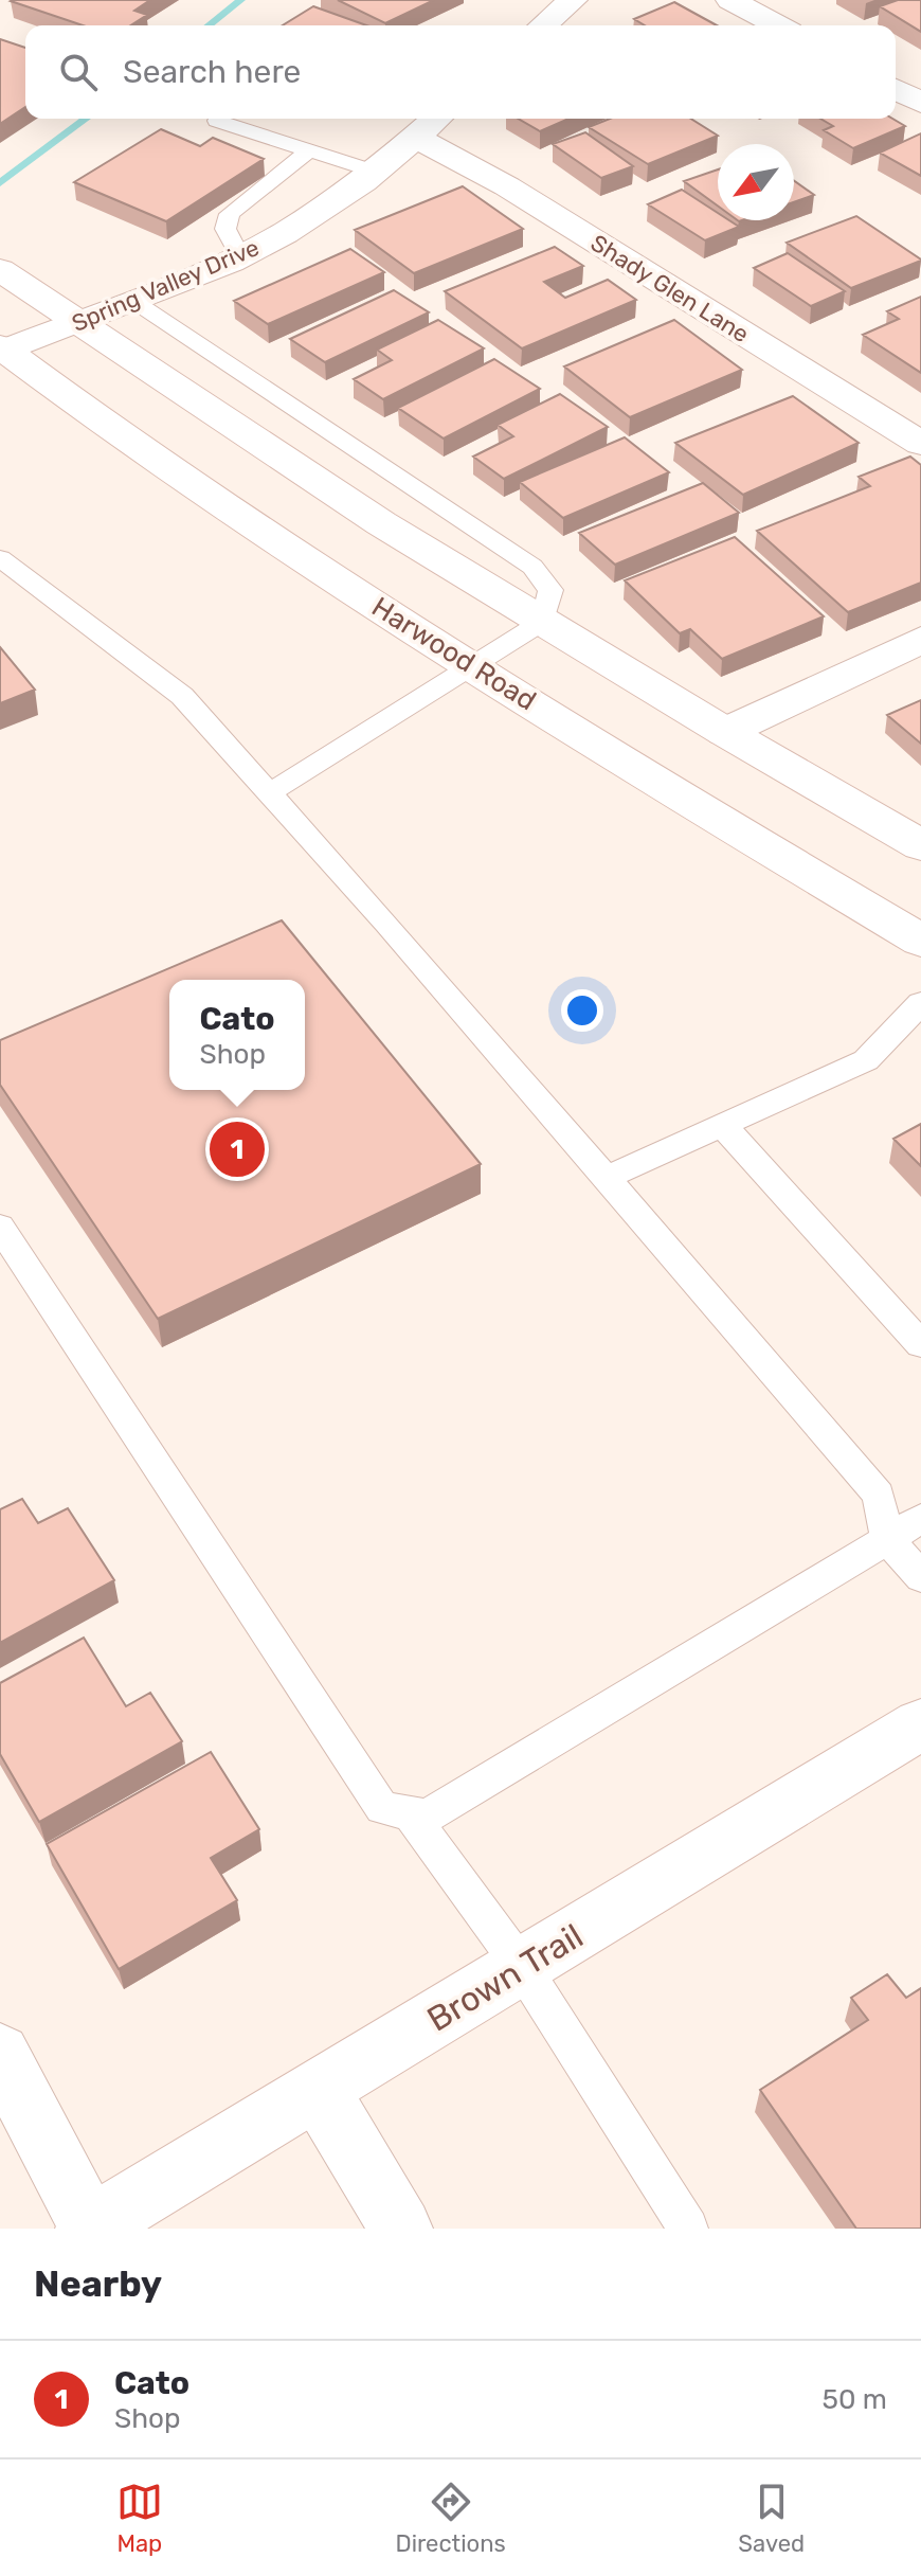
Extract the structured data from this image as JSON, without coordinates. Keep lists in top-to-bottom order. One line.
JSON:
{"streets":{"street":["Spring Valley Drive","Shady Glen Lane","Harwood Road","Brown Trail"]},"crossings":[["Spring Valley Drive","Shady Glen Lane"],["Spring Valley Drive","Harwood Road"]],"north":"bottom left","page":{"search":"Search here","popup":["Cato","Shop"],"pins":"1","heading":"Nearby","list":[{"mark":"1","name":"Cato","note":"Shop","value":"50 m"}],"nav":["Map","Directions","Saved"]}}
